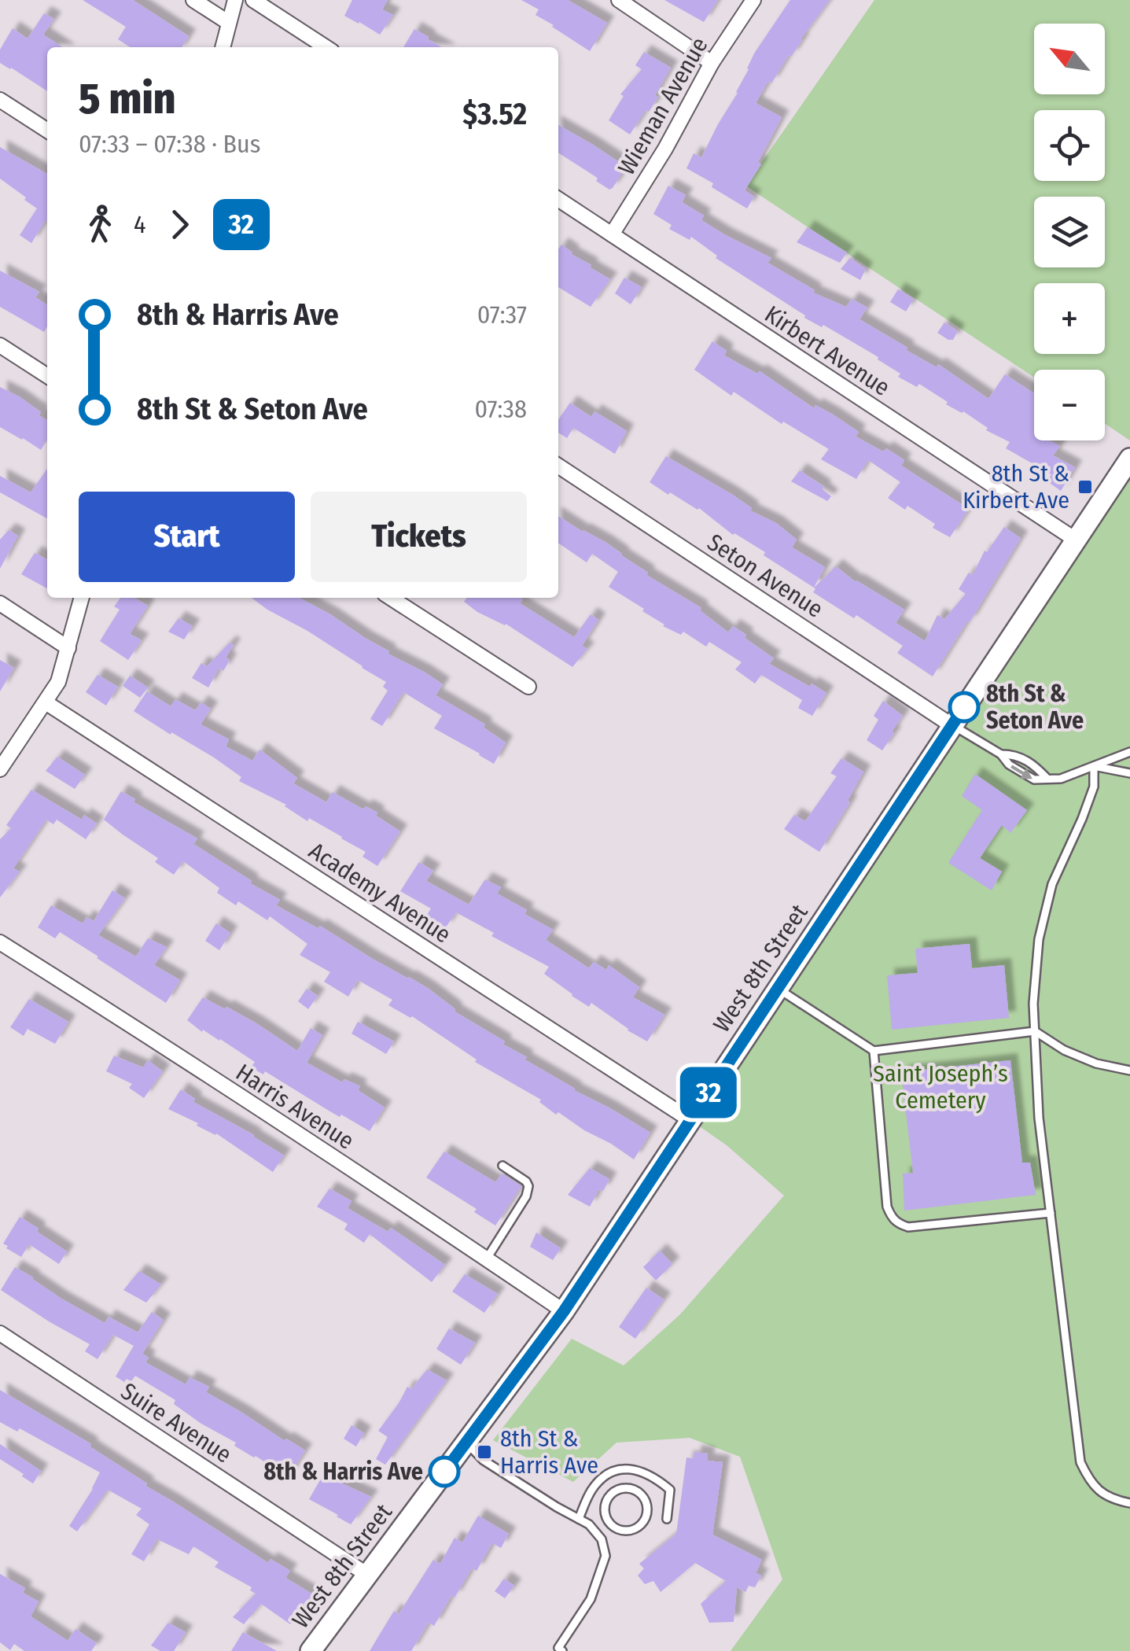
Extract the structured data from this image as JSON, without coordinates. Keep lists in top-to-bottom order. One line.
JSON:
{"streets":{"street":["Wieman Avenue","Kirbert Avenue","Seton Avenue","Academy Avenue","West 8th Street","Harris Avenue","Suire Avenue"]},"crossings":[["Wieman Avenue","Kirbert Avenue"],["Kirbert Avenue","West 8th Street"],["Seton Avenue","West 8th Street"],["Academy Avenue","West 8th Street"],["West 8th Street","Harris Avenue"],["West 8th Street","Suire Avenue"]],"parks":["Saint Joseph’s Cemetery"],"places":{"transit":["8th St & Kirbert Ave","8th St & Harris Ave"],"other":["8th St & Seton Ave","8th & Harris Ave"]},"lines":["bus line 32"],"north":"top left","page":{"on_map":"32","map_buttons":["+","−"],"heading":["5 min","07:33 – 07:38 · Bus","$3.52"],"legs":["4","32"],"list":[{"name":"8th & Harris Ave","value":"07:37"},{"name":"8th St & Seton Ave","value":"07:38"}],"buttons":["Start","Tickets"]}}
